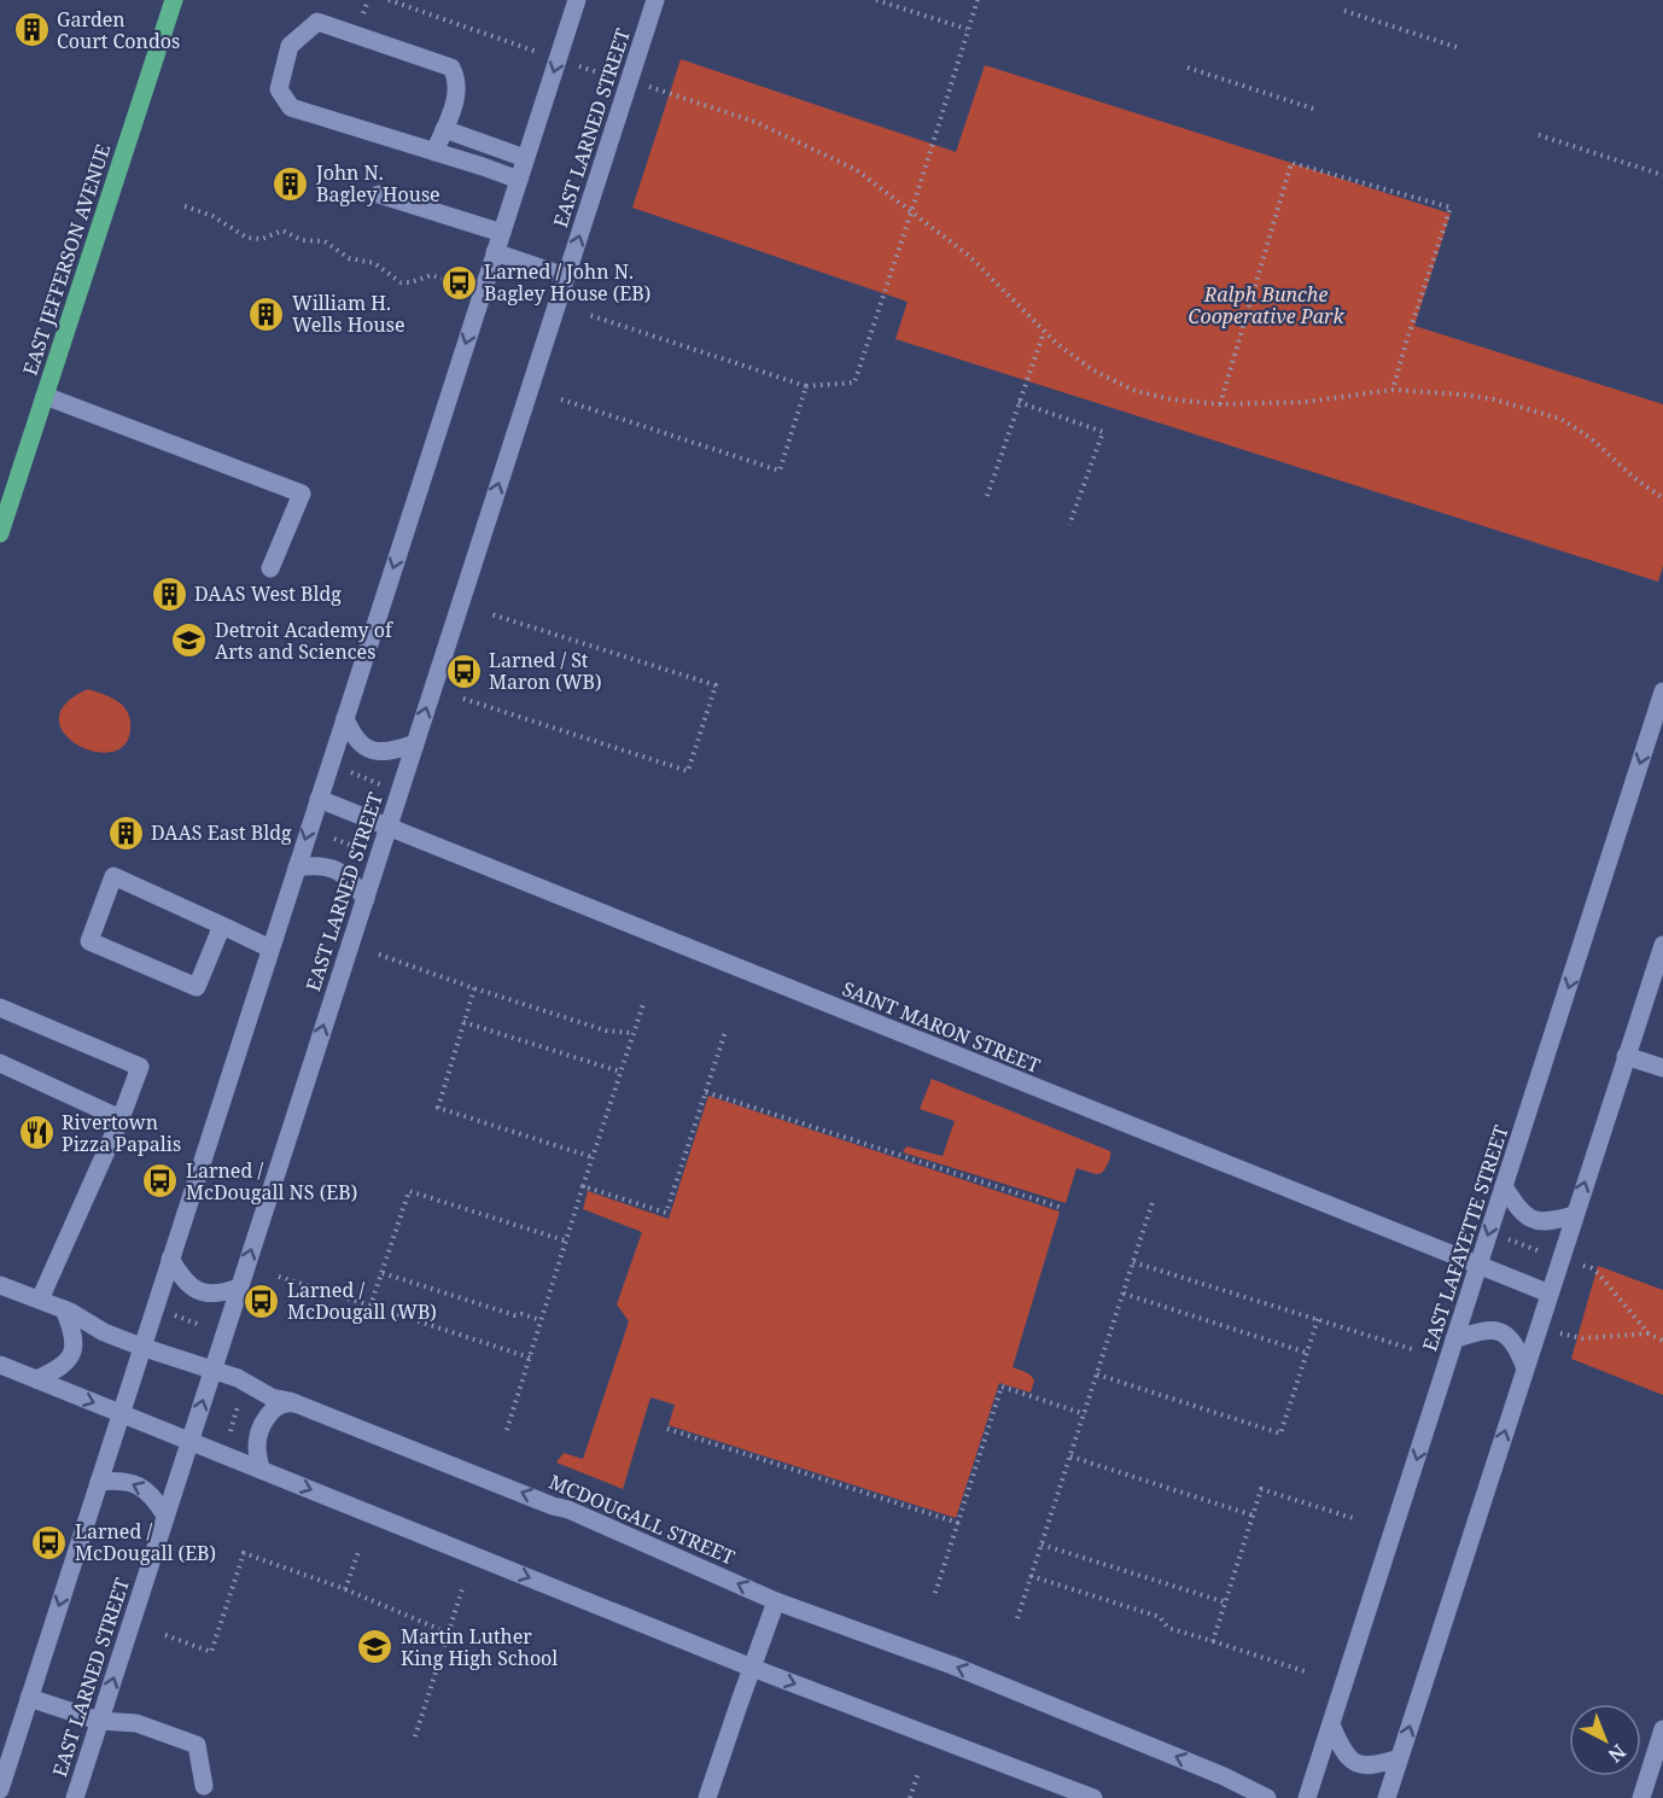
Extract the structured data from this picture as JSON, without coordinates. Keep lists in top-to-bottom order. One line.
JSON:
{"streets":{"main road":["EAST JEFFERSON AVENUE"],"street":["EAST LARNED STREET","SAINT MARON STREET","EAST LAFAYETTE STREET","MCDOUGALL STREET"]},"crossings":[["EAST LARNED STREET","SAINT MARON STREET"],["EAST LARNED STREET","MCDOUGALL STREET"],["SAINT MARON STREET","EAST LAFAYETTE STREET"]],"parks":["Ralph Bunche Cooperative Park"],"places":{"building":["Garden Court Condos","John N. Bagley House","William H. Wells House","DAAS West Bldg","DAAS East Bldg"],"bus stop":["Larned / John N. Bagley House (EB)","Larned / St Maron (WB)","Larned / McDougall NS (EB)","Larned / McDougall (WB)","Larned / McDougall (EB)"],"school or university":["Detroit Academy of Arts and Sciences","Martin Luther King High School"],"restaurant":["Rivertown Pizza Papalis"]},"north":"bottom right"}
